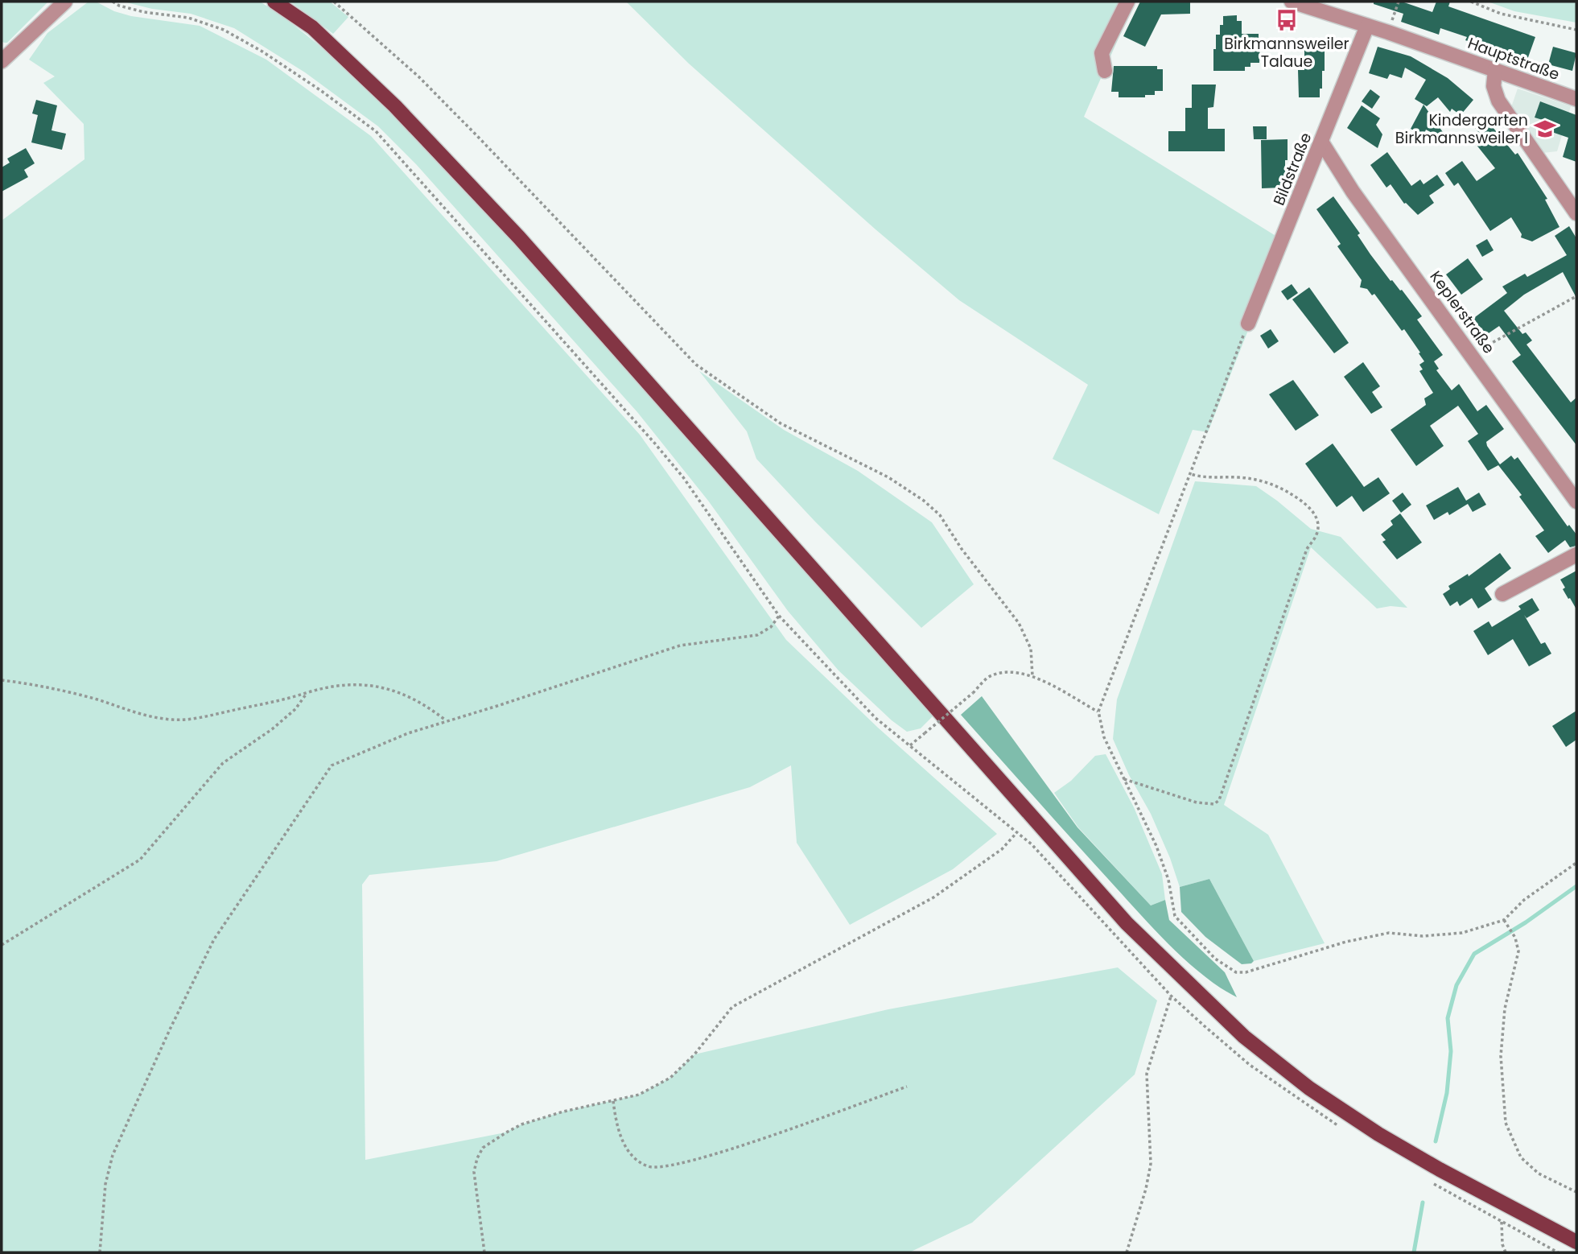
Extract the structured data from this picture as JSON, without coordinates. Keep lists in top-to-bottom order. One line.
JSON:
{"streets":{"street":["Hauptstraße","Bildstraße","Keplerstraße"]},"crossings":[["Hauptstraße","Bildstraße"],["Bildstraße","Keplerstraße"]],"places":{"bus stop":["Birkmannsweiler Talaue"],"school or university":["Kindergarten Birkmannsweiler I"]}}
